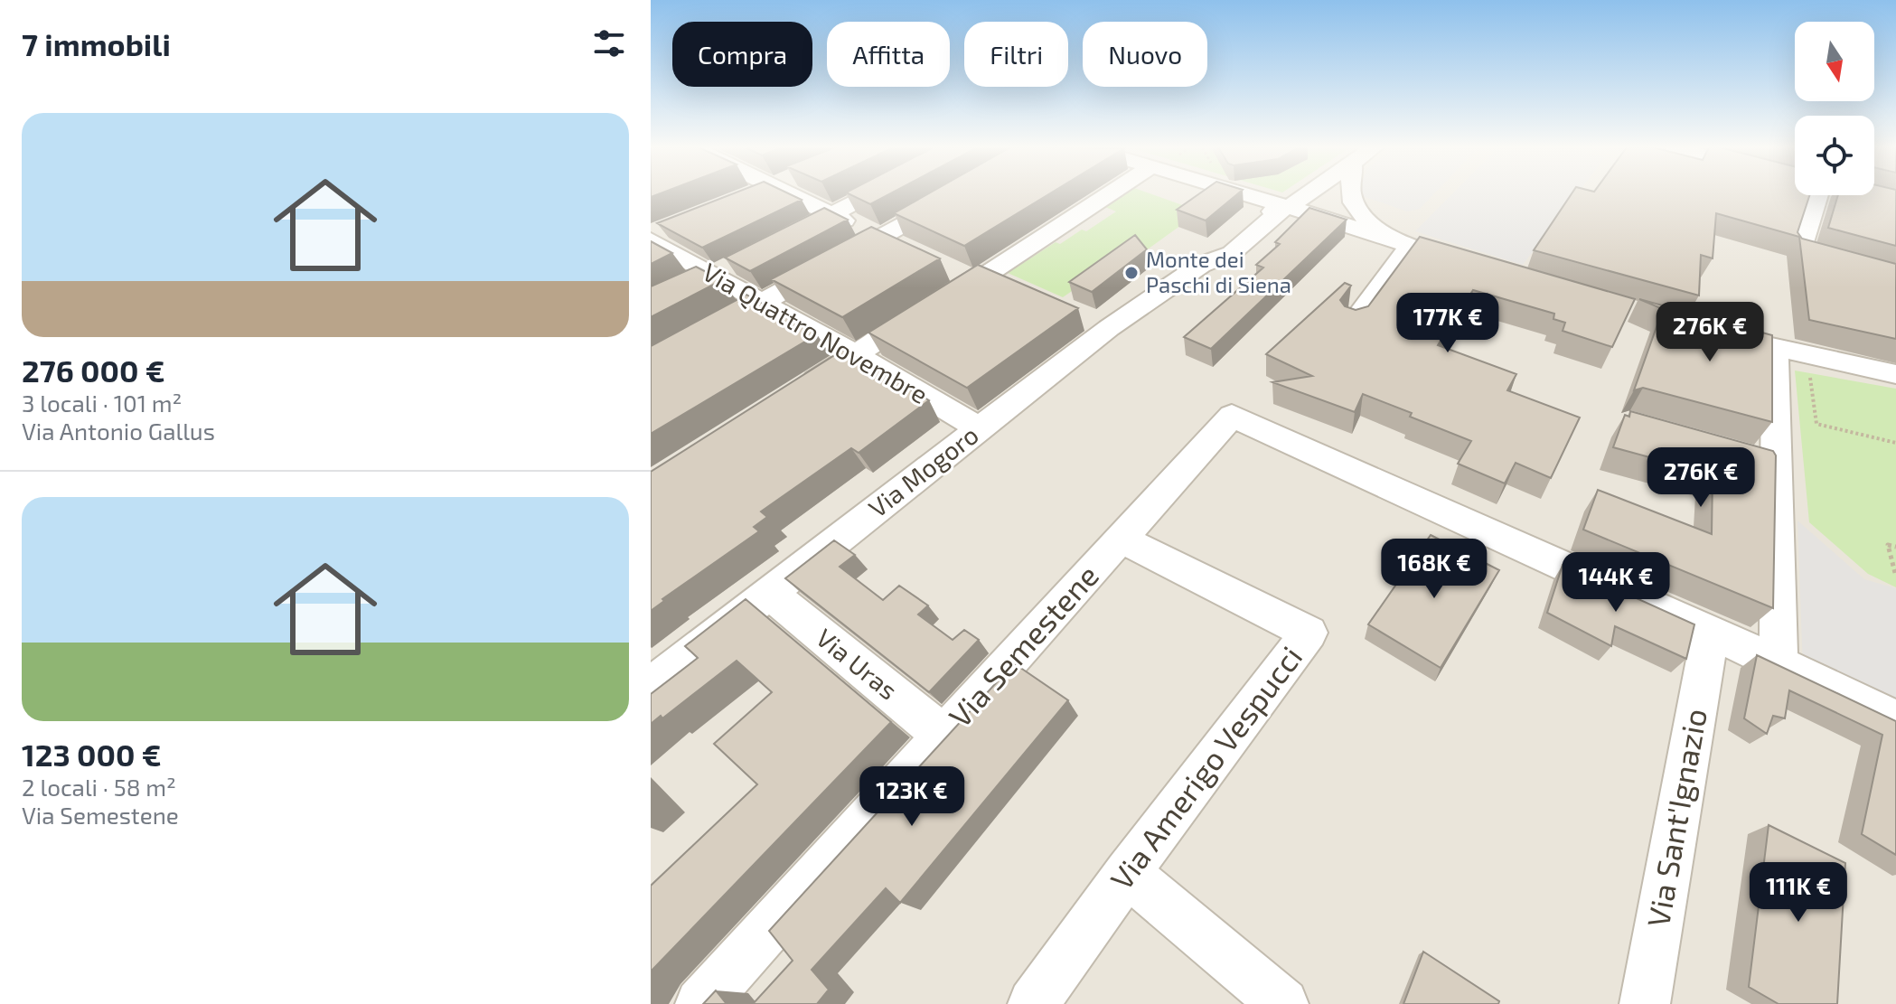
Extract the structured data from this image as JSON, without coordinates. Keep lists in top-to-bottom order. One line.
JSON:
{"streets":{"street":["Via Quattro Novembre","Via Mogoro","Via Semestene","Via Uras","Via Amerigo Vespucci","Via Sant'Ignazio"]},"crossings":[["Via Quattro Novembre","Via Mogoro"],["Via Mogoro","Via Uras"],["Via Semestene","Via Uras"],["Via Semestene","Via Amerigo Vespucci"],["Via Semestene","Via Sant'Ignazio"]],"places":["Monte dei Paschi di Siena"],"north":"bottom","page":{"heading":"7 immobili","chip":["Compra","Affitta","Filtri","Nuovo"],"list":[{"name":"276 000 €","note":"3 locali · 101 m² · Via Antonio Gallus"},{"name":"123 000 €","note":"2 locali · 58 m² · Via Semestene"}],"price":["177K €","276K €","276K €","168K €","144K €","123K €","111K €"]}}
